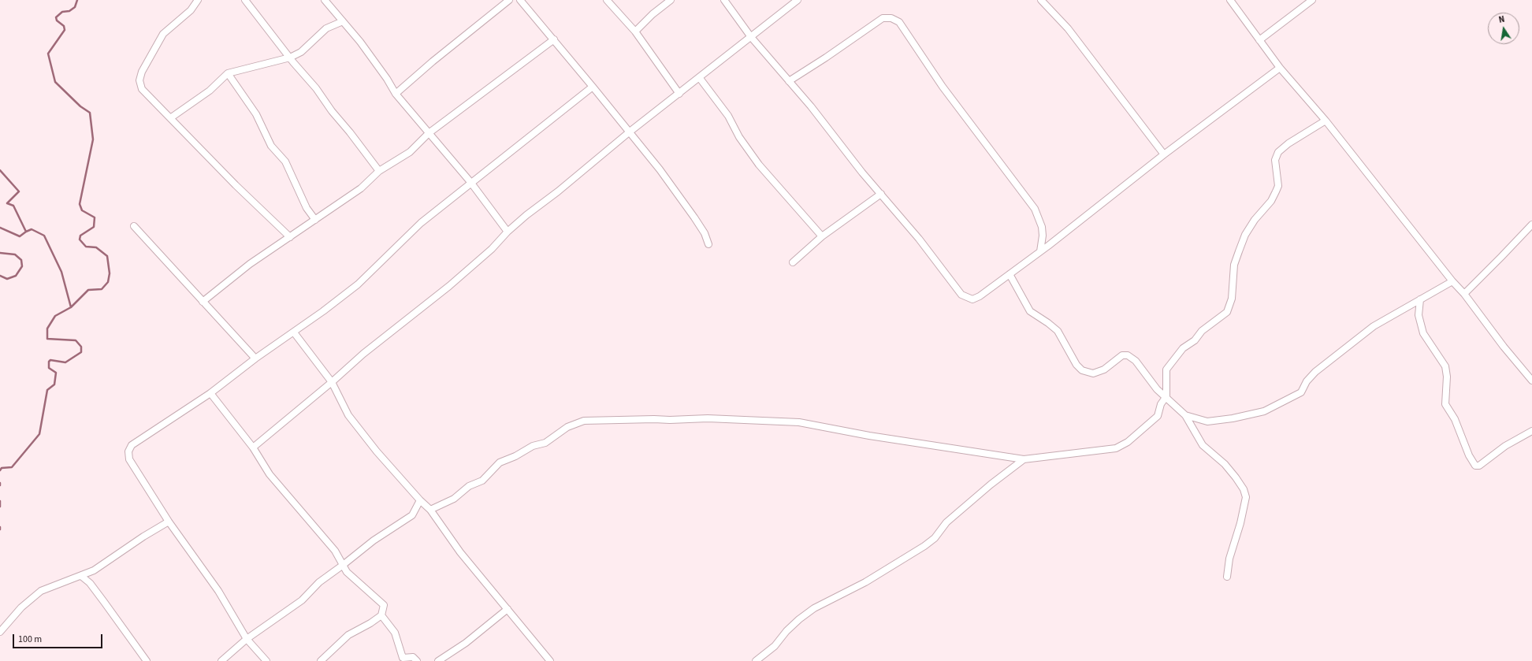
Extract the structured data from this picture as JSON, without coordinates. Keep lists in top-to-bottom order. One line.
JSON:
{"scale_bar":"100 m","north":"top"}
